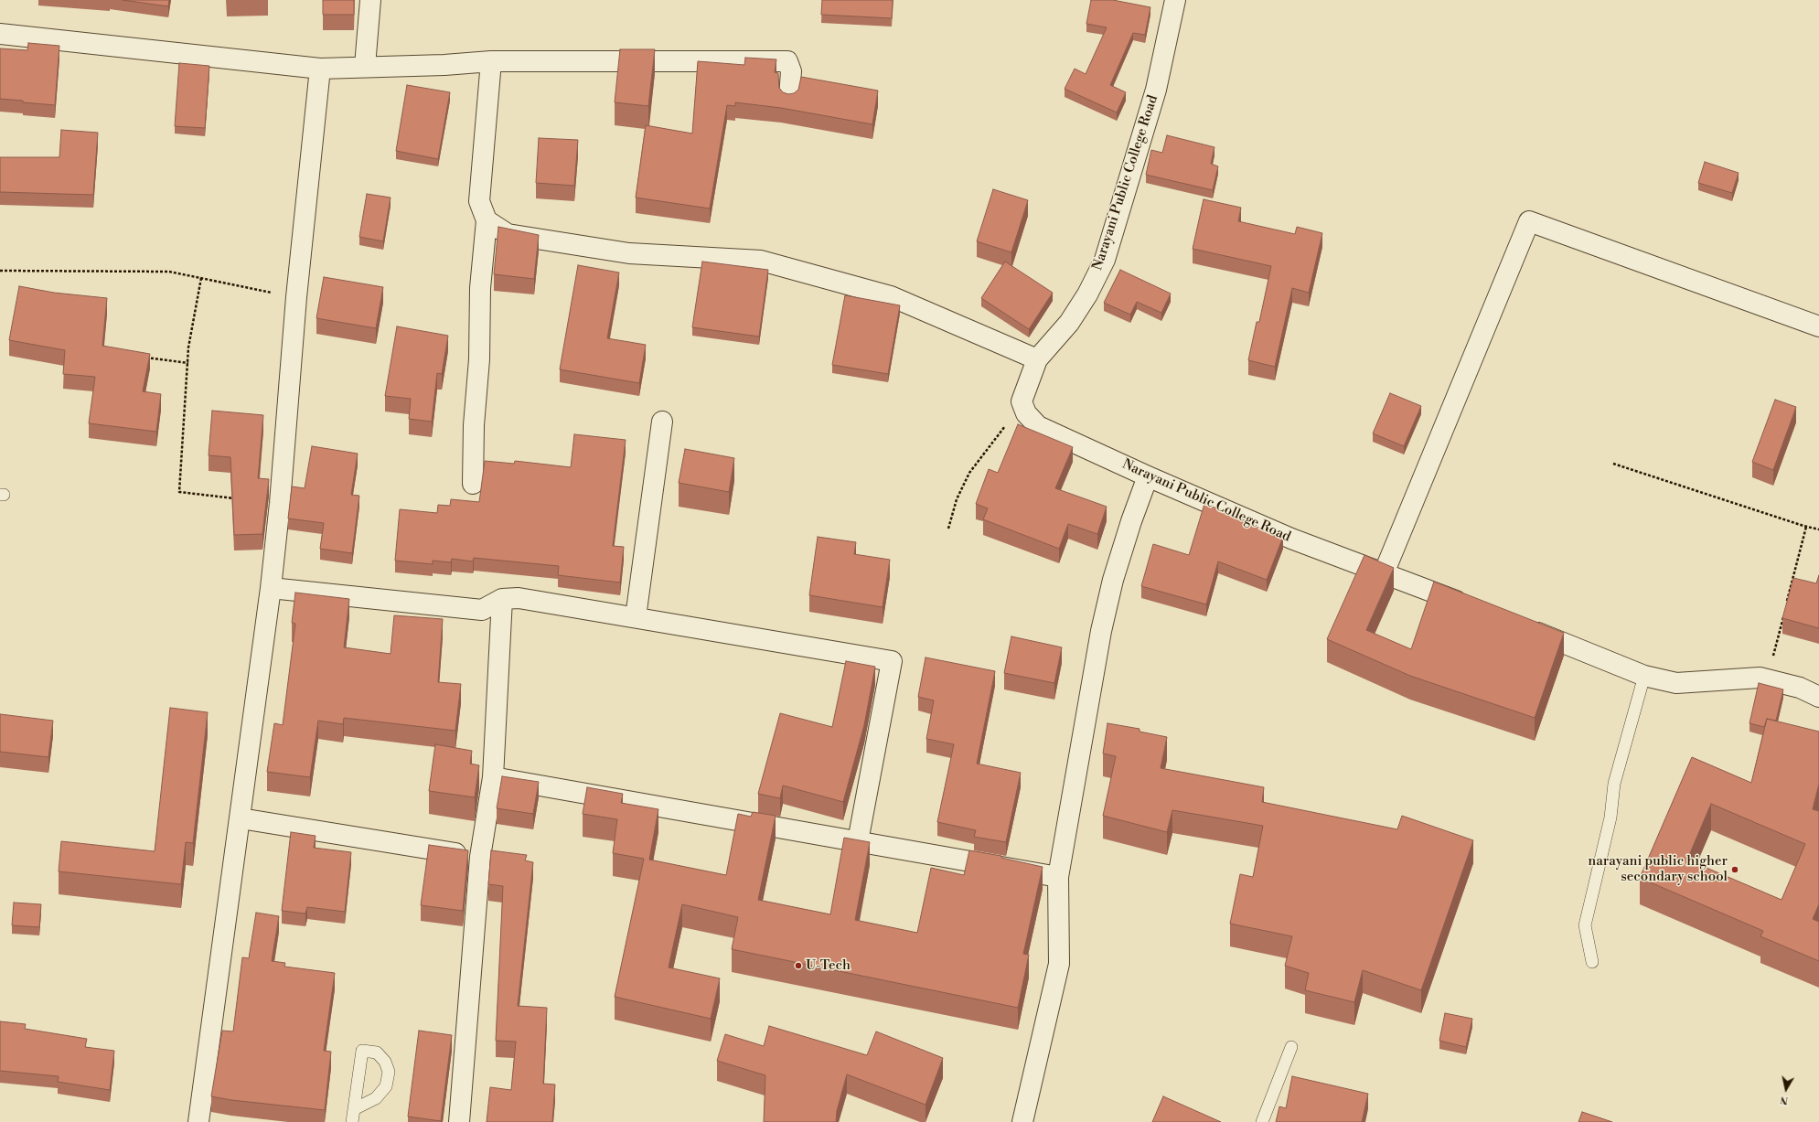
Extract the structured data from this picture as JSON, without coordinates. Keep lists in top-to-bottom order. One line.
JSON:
{"streets":{"street":["Narayani Public College Road"]},"places":["narayani public higher secondary school","U-Tech"],"north":"bottom"}
